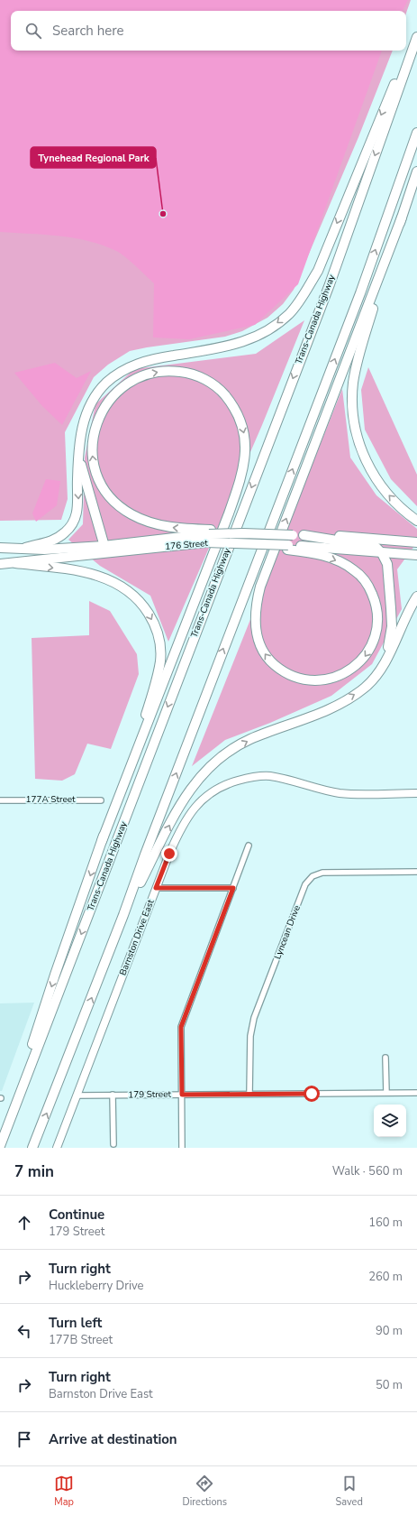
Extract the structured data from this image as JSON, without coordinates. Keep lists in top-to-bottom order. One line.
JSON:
{"streets":{"highway":["Trans-Canada Highway","176 Street"],"street":["177A Street","Lyncean Drive","Barnston Drive East","179 Street"]},"crossings":[["Lyncean Drive","179 Street"],["Barnston Drive East","179 Street"]],"places":["Tynehead Regional Park"],"page":{"search":"Search here","heading":["7 min","Walk · 560 m"],"list":[["Continue","179 Street","160 m"],["Turn right","Huckleberry Drive","260 m"],["Turn left","177B Street","90 m"],["Turn right","Barnston Drive East","50 m"],"Arrive at destination"],"nav":["Map","Directions","Saved"]}}
